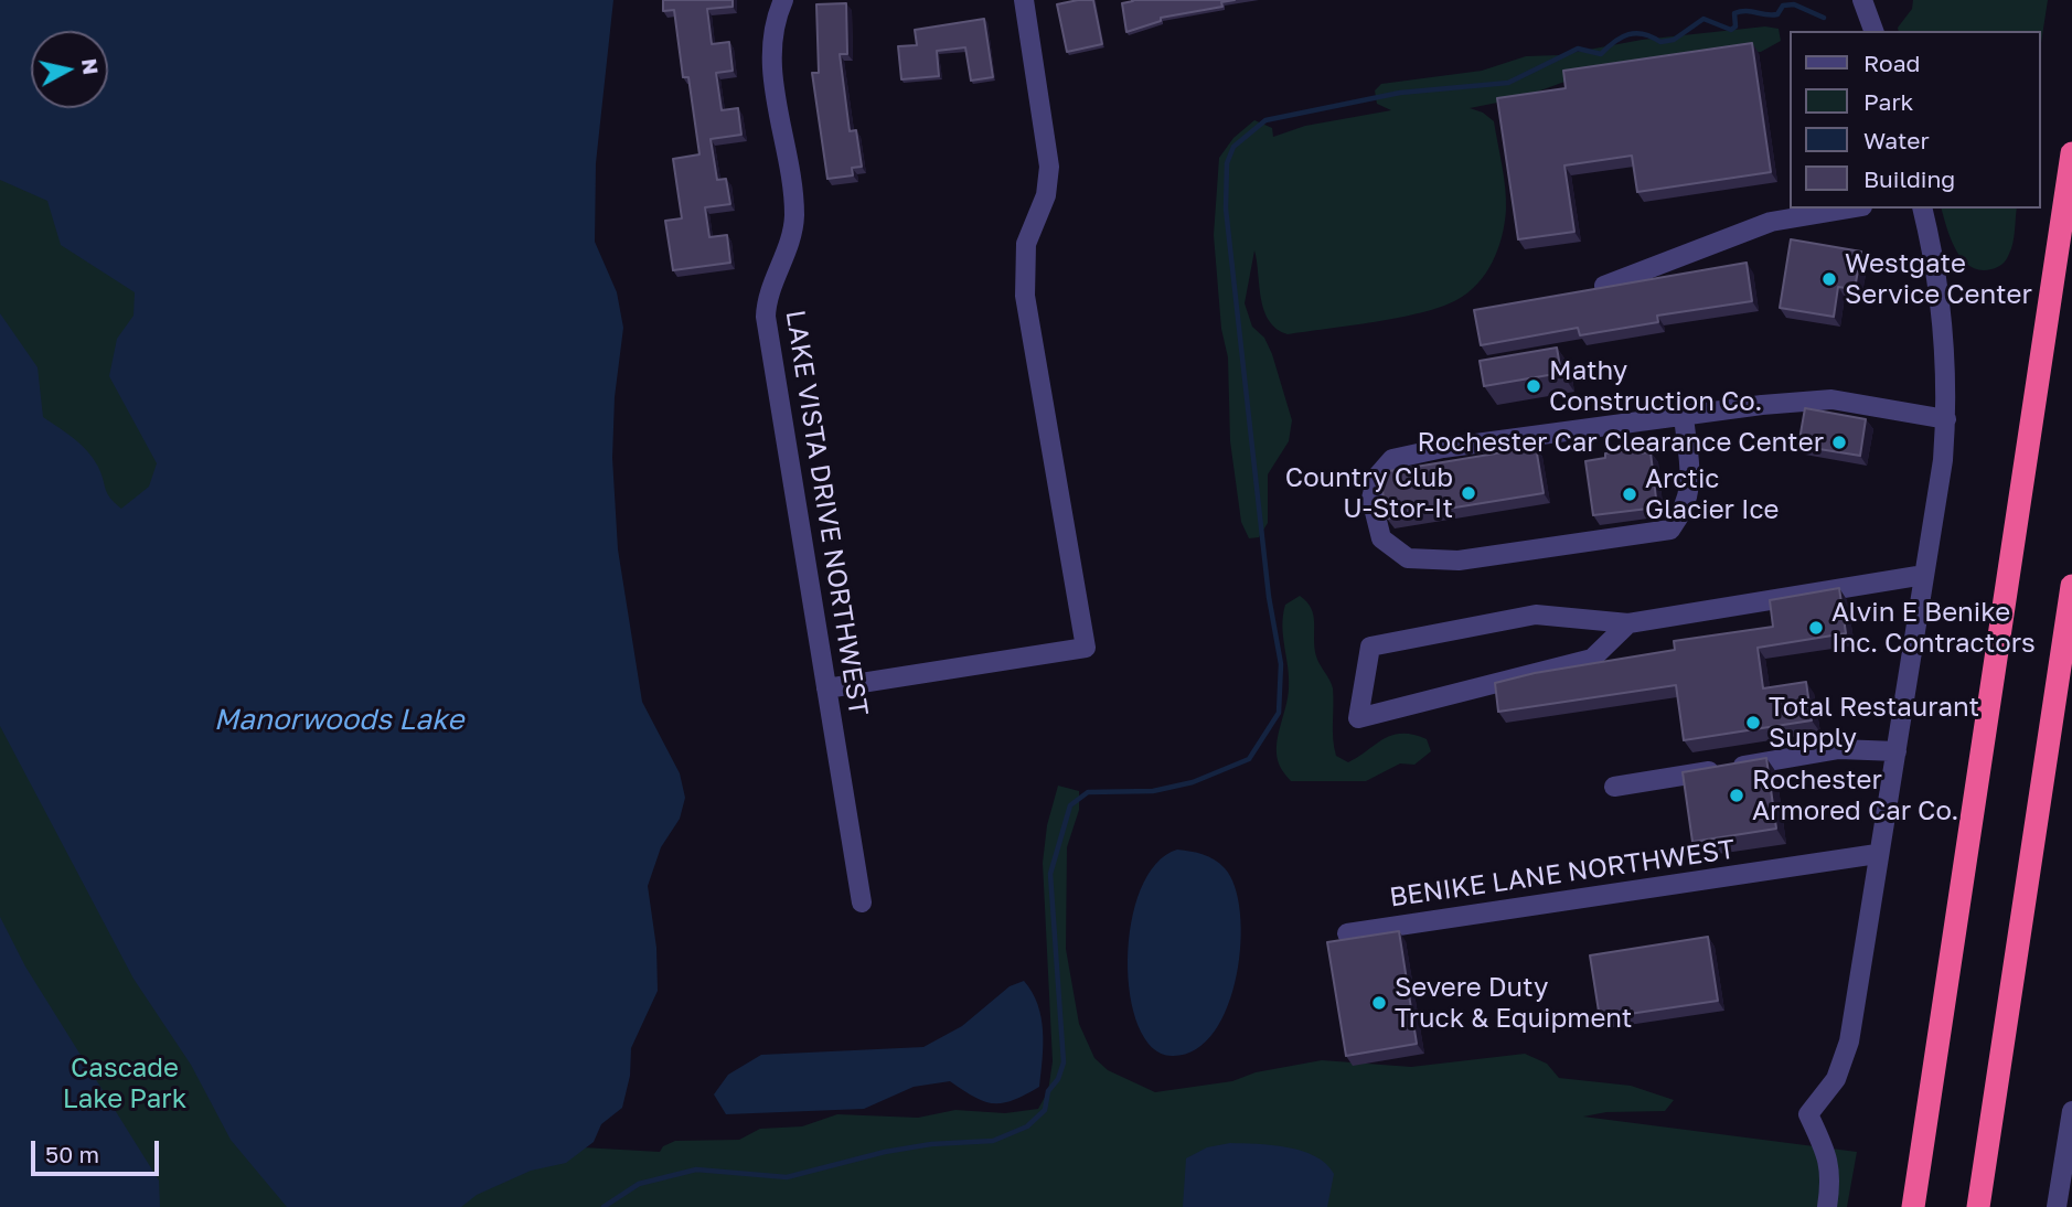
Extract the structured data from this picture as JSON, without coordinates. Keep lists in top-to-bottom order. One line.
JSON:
{"streets":{"street":["LAKE VISTA DRIVE NORTHWEST","BENIKE LANE NORTHWEST"]},"water":["Manorwoods Lake"],"parks":["Cascade Lake Park"],"places":["Westgate Service Center","Mathy Construction Co.","Rochester Car Clearance Center","Country Club U-Stor-It","Arctic Glacier Ice","Alvin E Benike Inc. Contractors","Total Restaurant Supply","Rochester Armored Car Co.","Severe Duty Truck & Equipment"],"legend":["Road","Park","Water","Building"],"scale_bar":"50 m","north":"right"}
